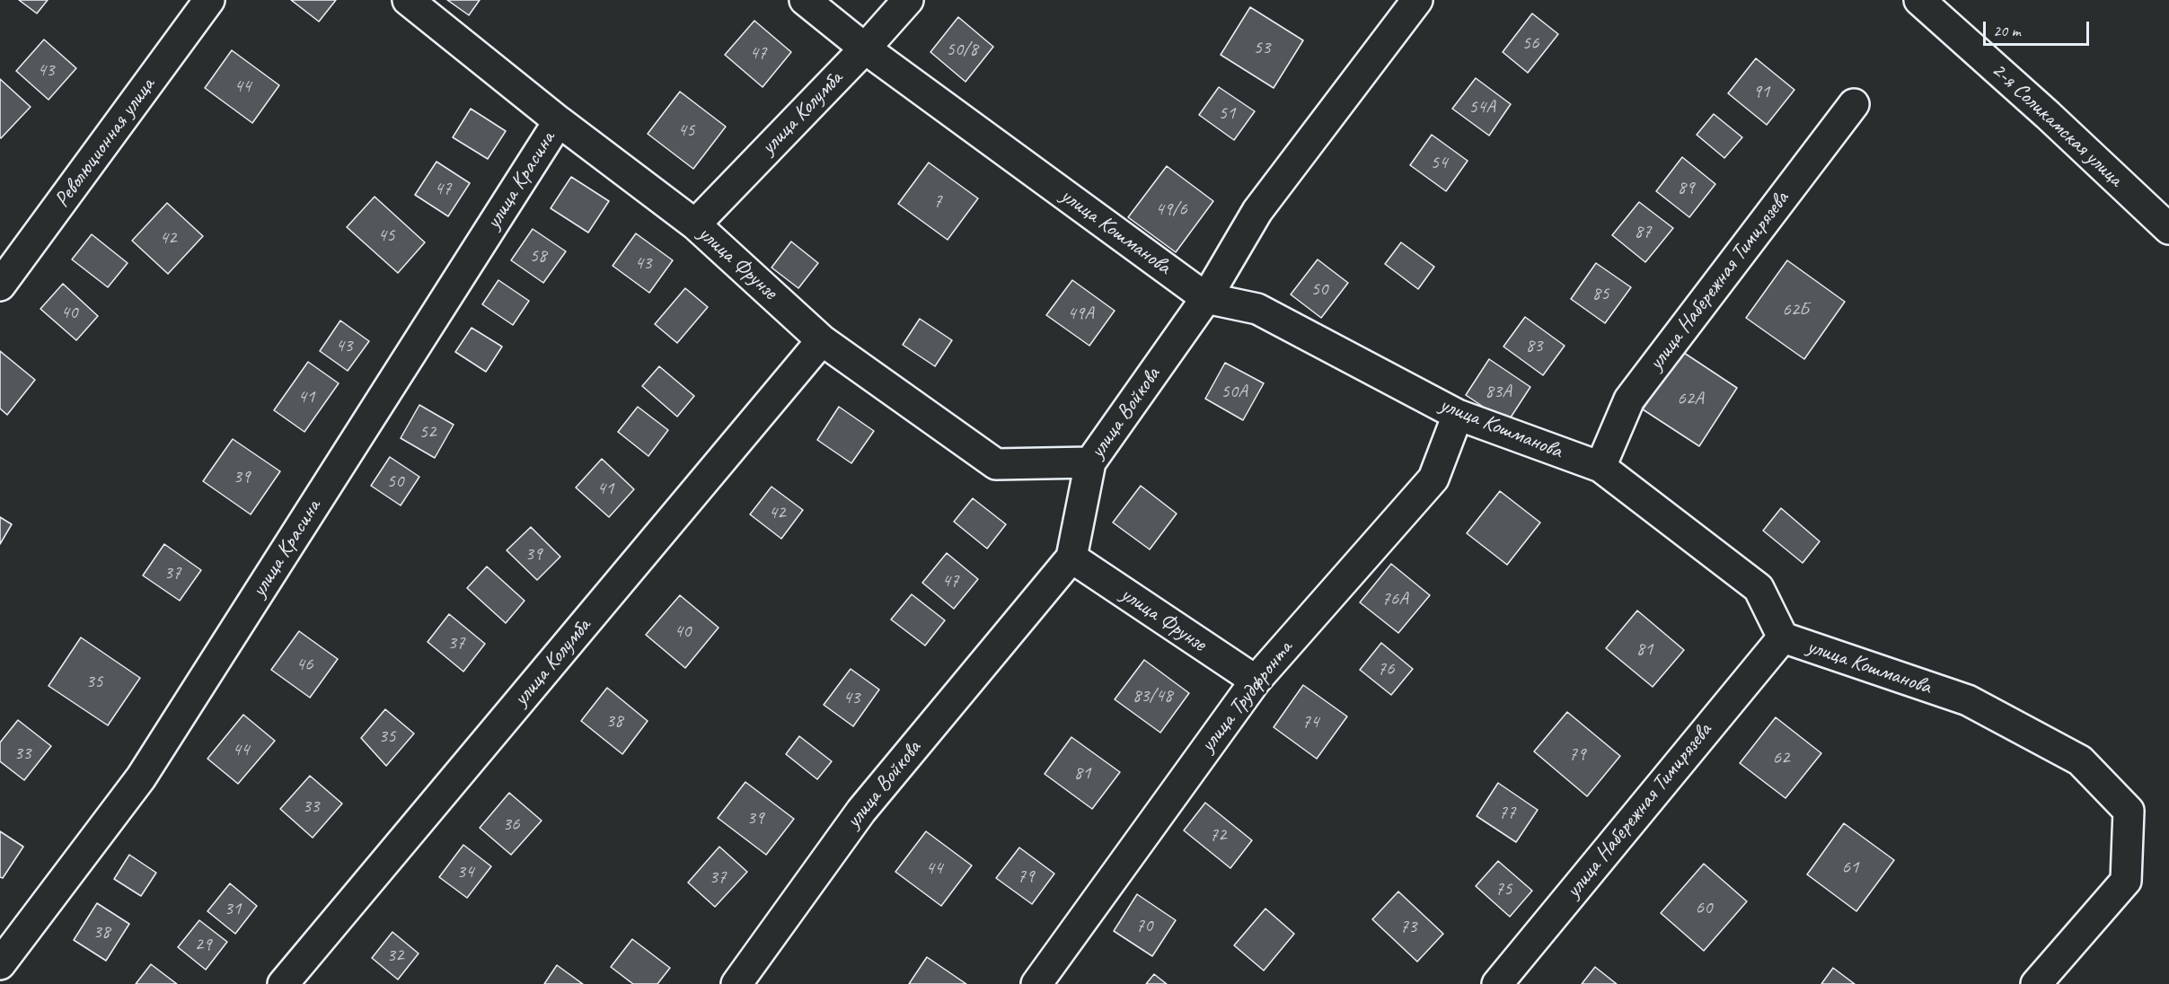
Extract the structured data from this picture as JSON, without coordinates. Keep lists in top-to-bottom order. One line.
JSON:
{"streets":{"street":["улица Колумба","2-я Соликамская улица","Революционная улица","улица Красина","улица Кошманова","улица Фрунзе","улица Набережная Тимирязева","улица Войкова","улица Трудфронта"]},"crossings":[["улица Колумба","улица Кошманова"],["улица Колумба","улица Фрунзе"],["улица Красина","улица Фрунзе"],["улица Кошманова","улица Набережная Тимирязева"],["улица Кошманова","улица Войкова"],["улица Кошманова","улица Трудфронта"],["улица Фрунзе","улица Войкова"],["улица Фрунзе","улица Трудфронта"]],"house_numbers":["56","53","50/8","47","43","44","91","54А","51","45","54","89","47","7","49/6","87","45","42","58","43","50","85","62Б","40","49А","43","83","50А","83А","41","62А","52","39","50","41","42","39","37","47","76А","40","37","81","46","76","35","83/48","43","38","74","35","44","33","79","62","81","33","77","39","36","72","61","44","34","79","37","75","60","31","70","73","38","29","32"],"scale_bar":"20 m"}
